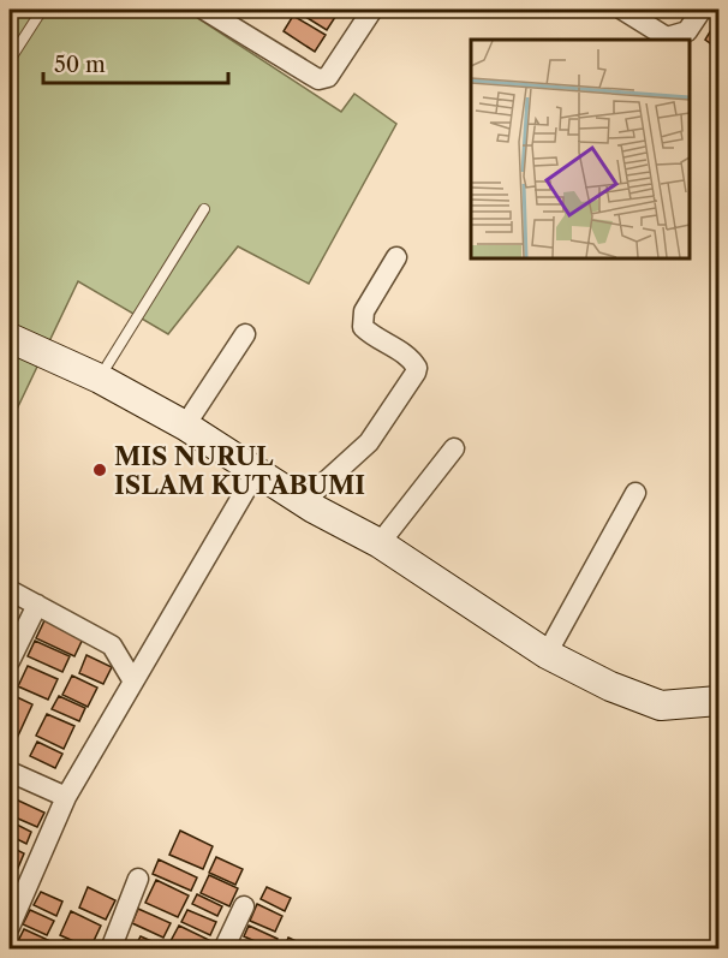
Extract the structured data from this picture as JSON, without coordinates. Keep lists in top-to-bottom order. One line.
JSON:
{"places":["MIS NURUL ISLAM KUTABUMI"],"scale_bar":"50 m"}
